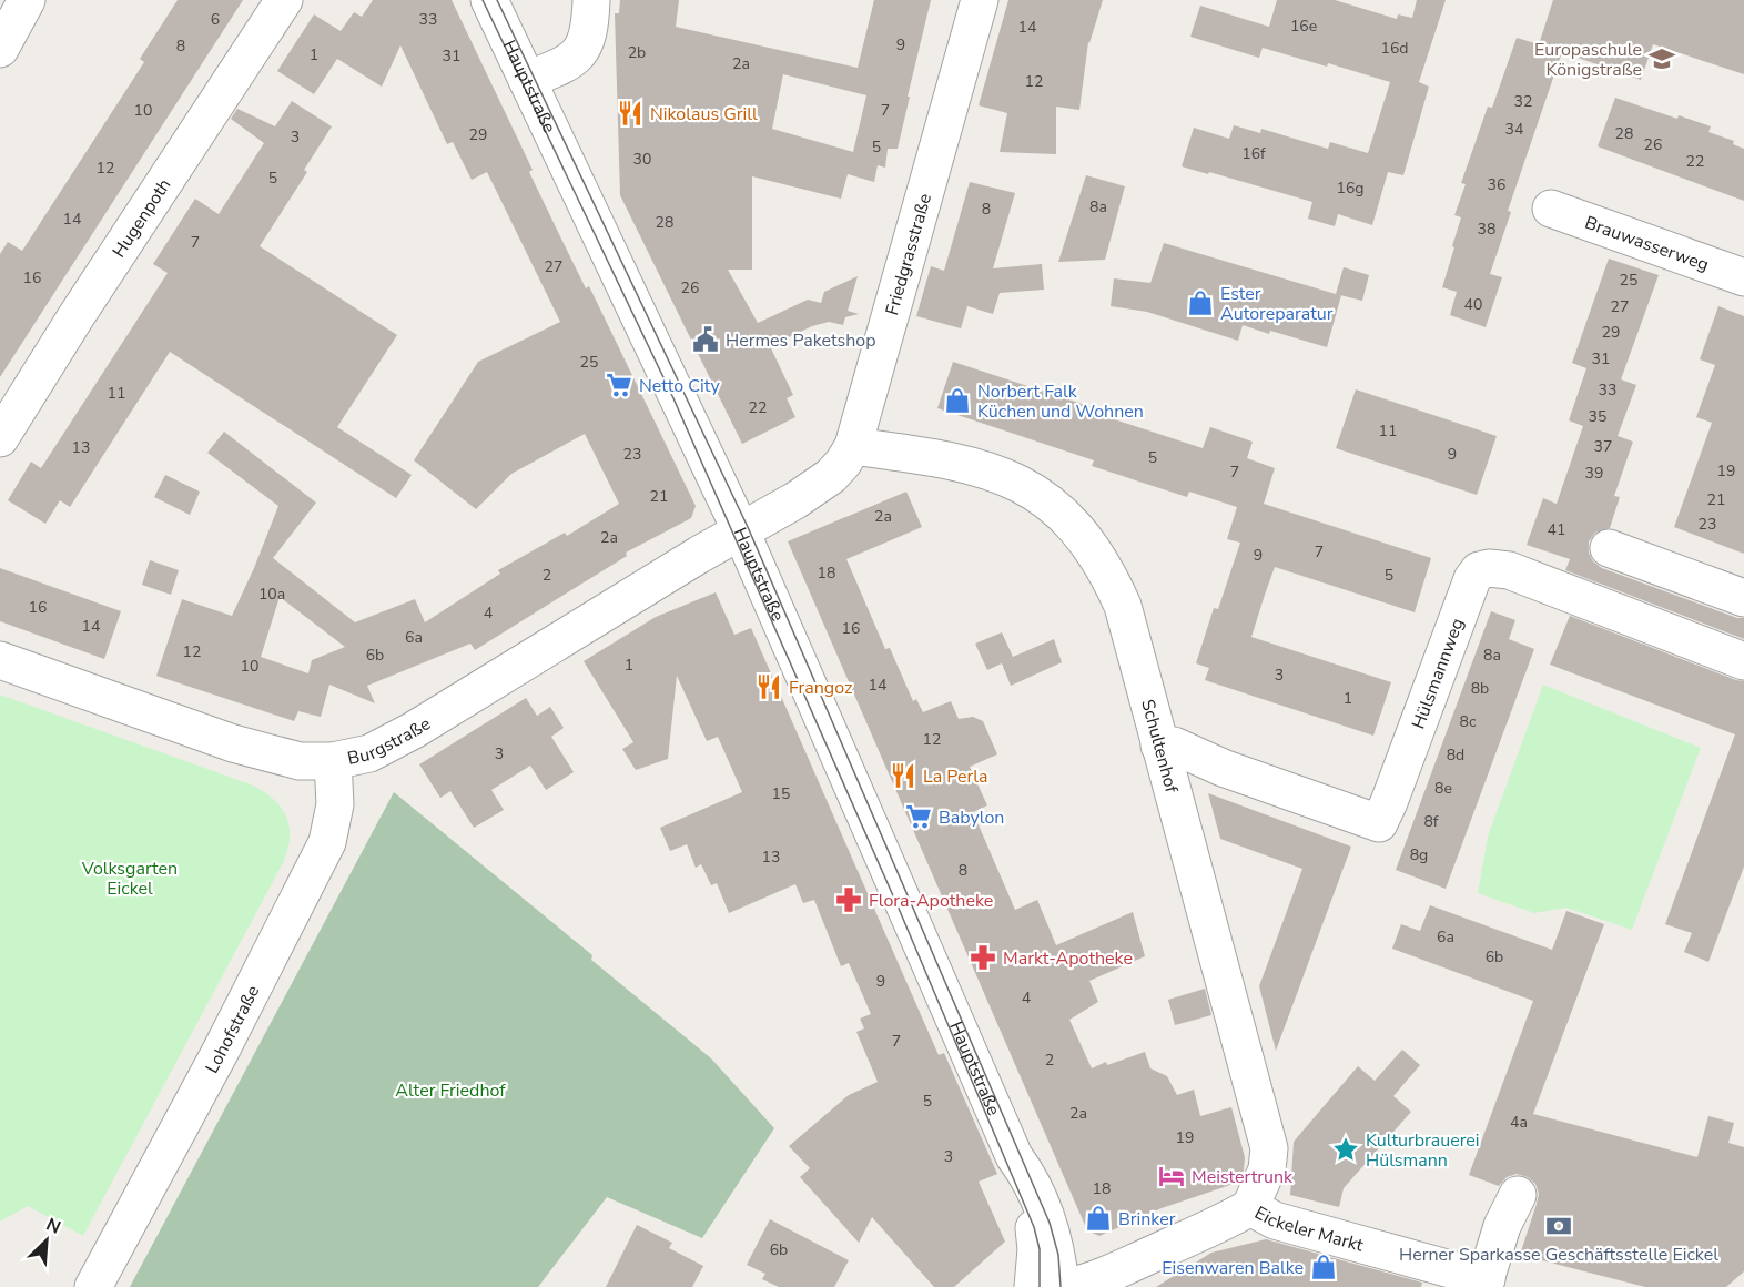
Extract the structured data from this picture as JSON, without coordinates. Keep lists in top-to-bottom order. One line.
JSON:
{"streets":{"street":["Hauptstraße","Hugenpoth","Brauwasserweg","Friedgrasstraße","Hülsmannweg","Burgstraße","Schultenhof","Lohofstraße","Eickeler Markt"]},"crossings":[["Hauptstraße","Friedgrasstraße"],["Hauptstraße","Burgstraße"],["Friedgrasstraße","Burgstraße"],["Friedgrasstraße","Schultenhof"],["Hülsmannweg","Schultenhof"],["Burgstraße","Lohofstraße"],["Schultenhof","Eickeler Markt"]],"parks":["Volksgarten Eickel","Alter Friedhof"],"places":{"school or university":["Europaschule Königstraße"],"restaurant":["Nikolaus Grill","Frangoz","La Perla"],"shop":["Ester Autoreparatur","Norbert Falk Küchen und Wohnen","Brinker","Eisenwaren Balke"],"public building":["Hermes Paketshop"],"supermarket":["Netto City","Babylon"],"pharmacy":["Flora-Apotheke","Markt-Apotheke"],"place":["Kulturbrauerei Hülsmann"],"hotel":["Meistertrunk"],"bank":["Herner Sparkasse Geschäftsstelle Eickel"]},"house_numbers":["6","33","16e","14","9","8","16d","2b","1","31","2a","12","32","10","7","34","28","29","3","26","5","16f","30","22","12","5","36","16g","8a","8","14","28","38","7","27","16","25","26","40","27","29","31","25","33","11","22","35","11","37","13","23","9","5","19","7","39","21","21","2a","23","41","2a","7","9","18","2","5","10a","16","4","14","16","6a","12","6b","8a","1","10","3","14","8b","1","8c","12","3","8d","8e","15","8f","8g","13","8","6a","6b","9","4","7","2","5","2a","4a","19","3","18","6b"],"north":"top right"}
